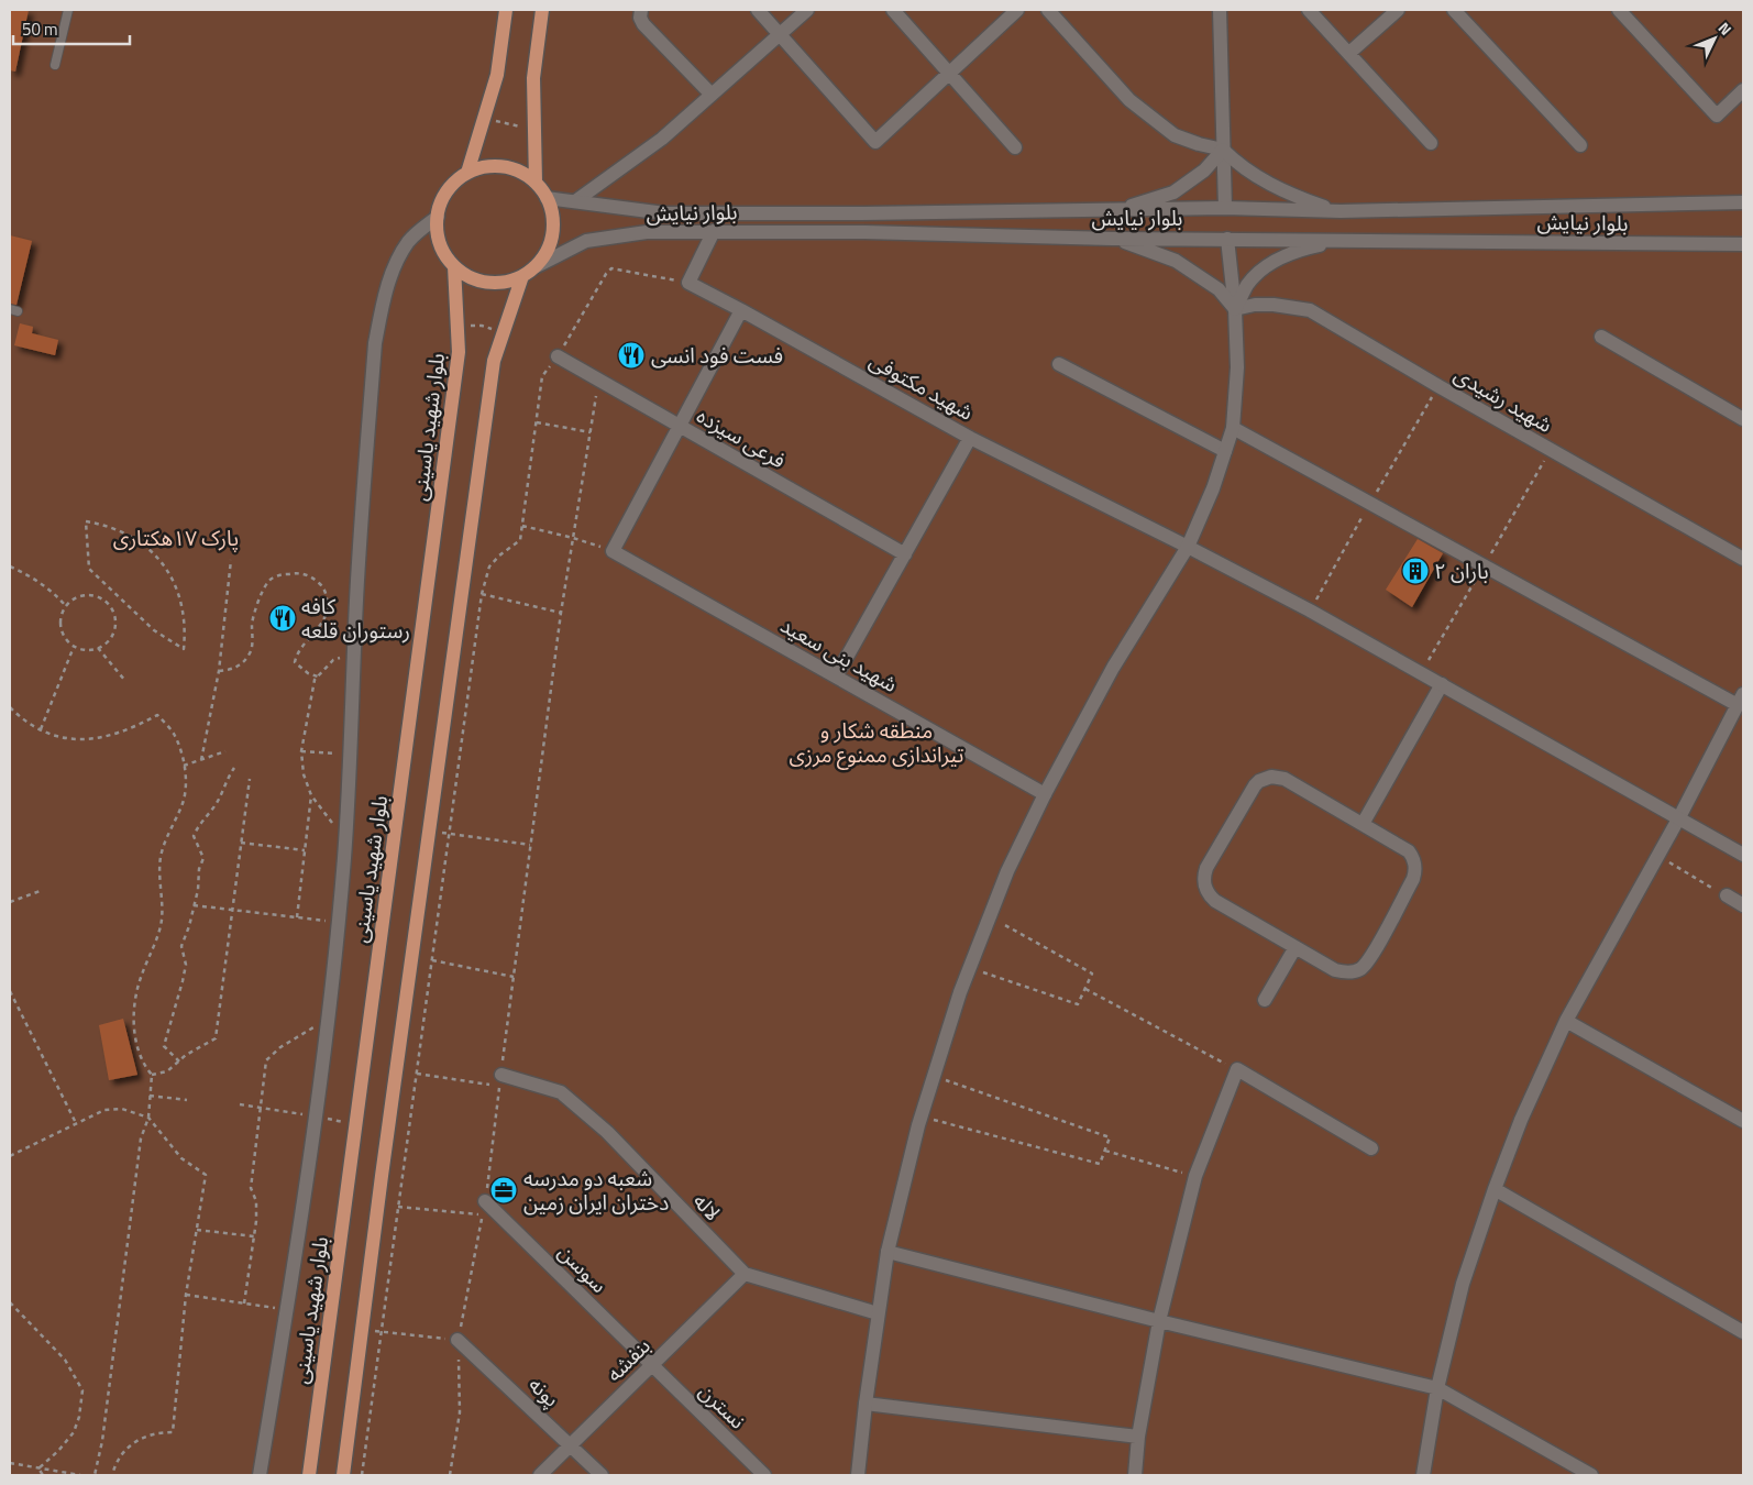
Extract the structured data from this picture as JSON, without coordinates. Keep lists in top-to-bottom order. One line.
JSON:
{"streets":{"main road":["بلوار شهید یاسینی"],"street":["بلوار نیایش","شهید مکتوفی","شهید رشیدی","فرعی سیزده","شهید بنی سعید","لاله","سوسن","بنفشه","پونه","نسترن"]},"crossings":[["بلوار نیایش","بلوار شهید یاسینی"],["لاله","بنفشه"],["سوسن","بنفشه"],["سوسن","نسترن"],["بنفشه","پونه"],["بنفشه","نسترن"]],"parks":["پارک ۱۷هکتاری","منطقه شکار و تیراندازی ممنوع مرزی"],"places":{"restaurant":["فست فود انسی","کافه رستوران قلعه"],"building":["باران ۲"],"office":["شعبه دو مدرسه دختران ایران زمین"]},"scale_bar":"50 m","north":"top right"}
